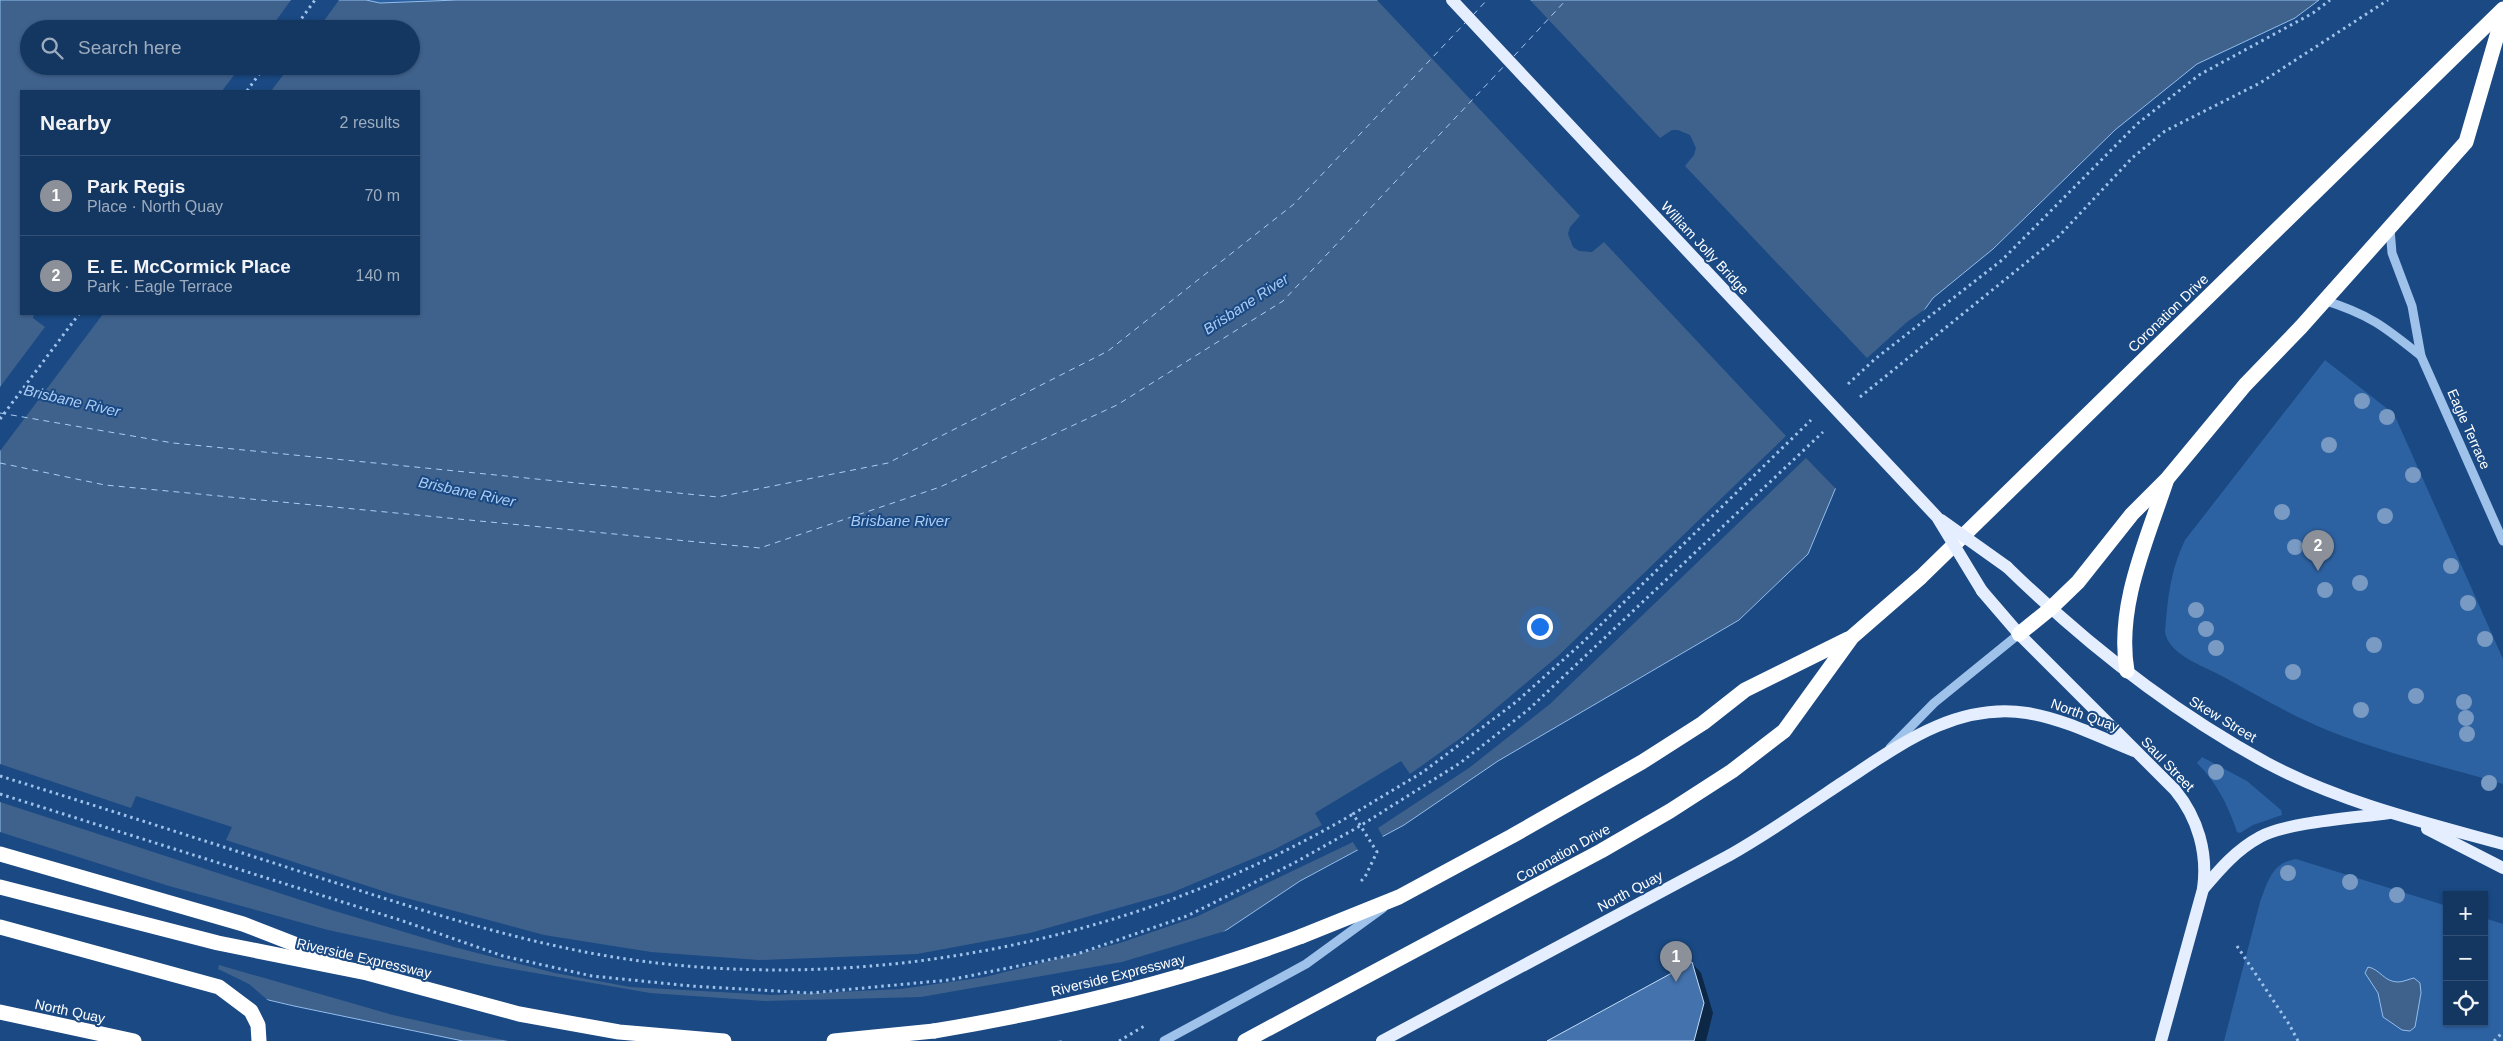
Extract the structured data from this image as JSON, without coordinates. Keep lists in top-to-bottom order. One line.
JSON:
{"streets":{"highway":["Coronation Drive","North Quay","Riverside Expressway"],"main road":["William Jolly Bridge","Skew Street","Saul Street"],"street":["Eagle Terrace"]},"crossings":[["William Jolly Bridge","North Quay"],["William Jolly Bridge","Skew Street"],["William Jolly Bridge","Saul Street"],["Coronation Drive","Riverside Expressway"],["North Quay","Saul Street"]],"water":["Brisbane River"],"page":{"search":"Search here","heading":["Nearby","2 results"],"list":[{"mark":"1","name":"Park Regis","note":"Place · North Quay","value":"70 m"},{"mark":"2","name":"E. E. McCormick Place","note":"Park · Eagle Terrace","value":"140 m"}],"pins":["2","1"],"map_buttons":["+","−"]}}
